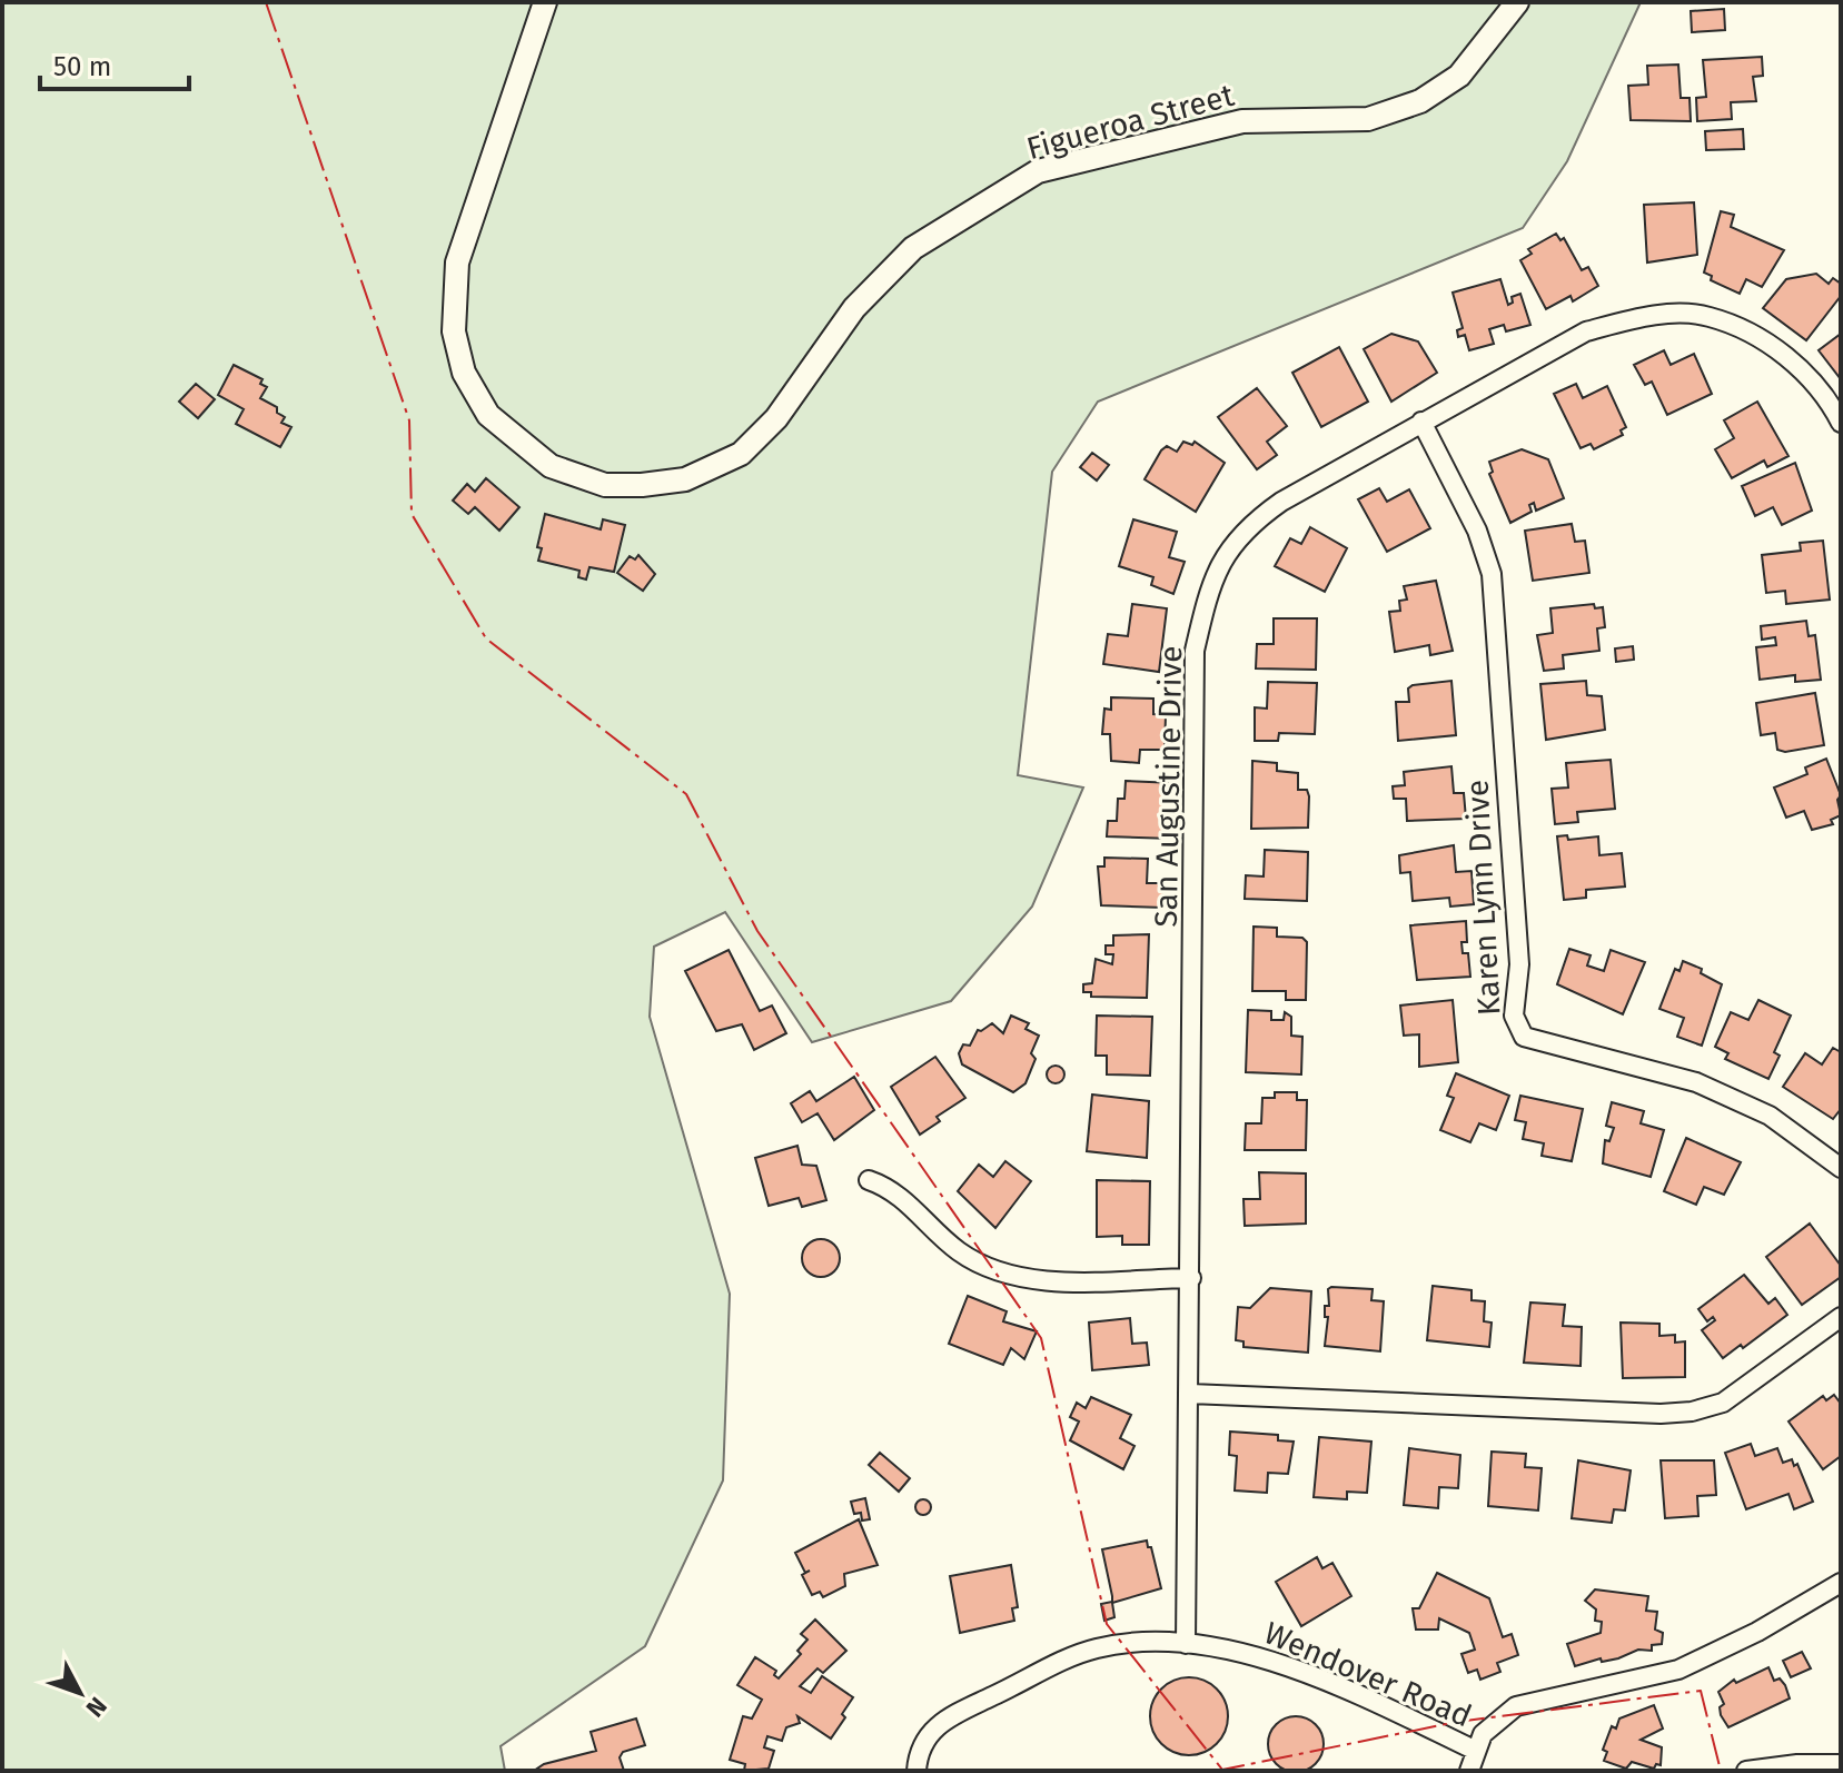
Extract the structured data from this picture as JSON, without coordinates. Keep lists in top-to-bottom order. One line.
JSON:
{"streets":{"street":["Figueroa Street","San Augustine Drive","Karen Lynn Drive","Wendover Road"]},"crossings":[["San Augustine Drive","Karen Lynn Drive"],["San Augustine Drive","Wendover Road"]],"scale_bar":"50 m","north":"bottom right"}
